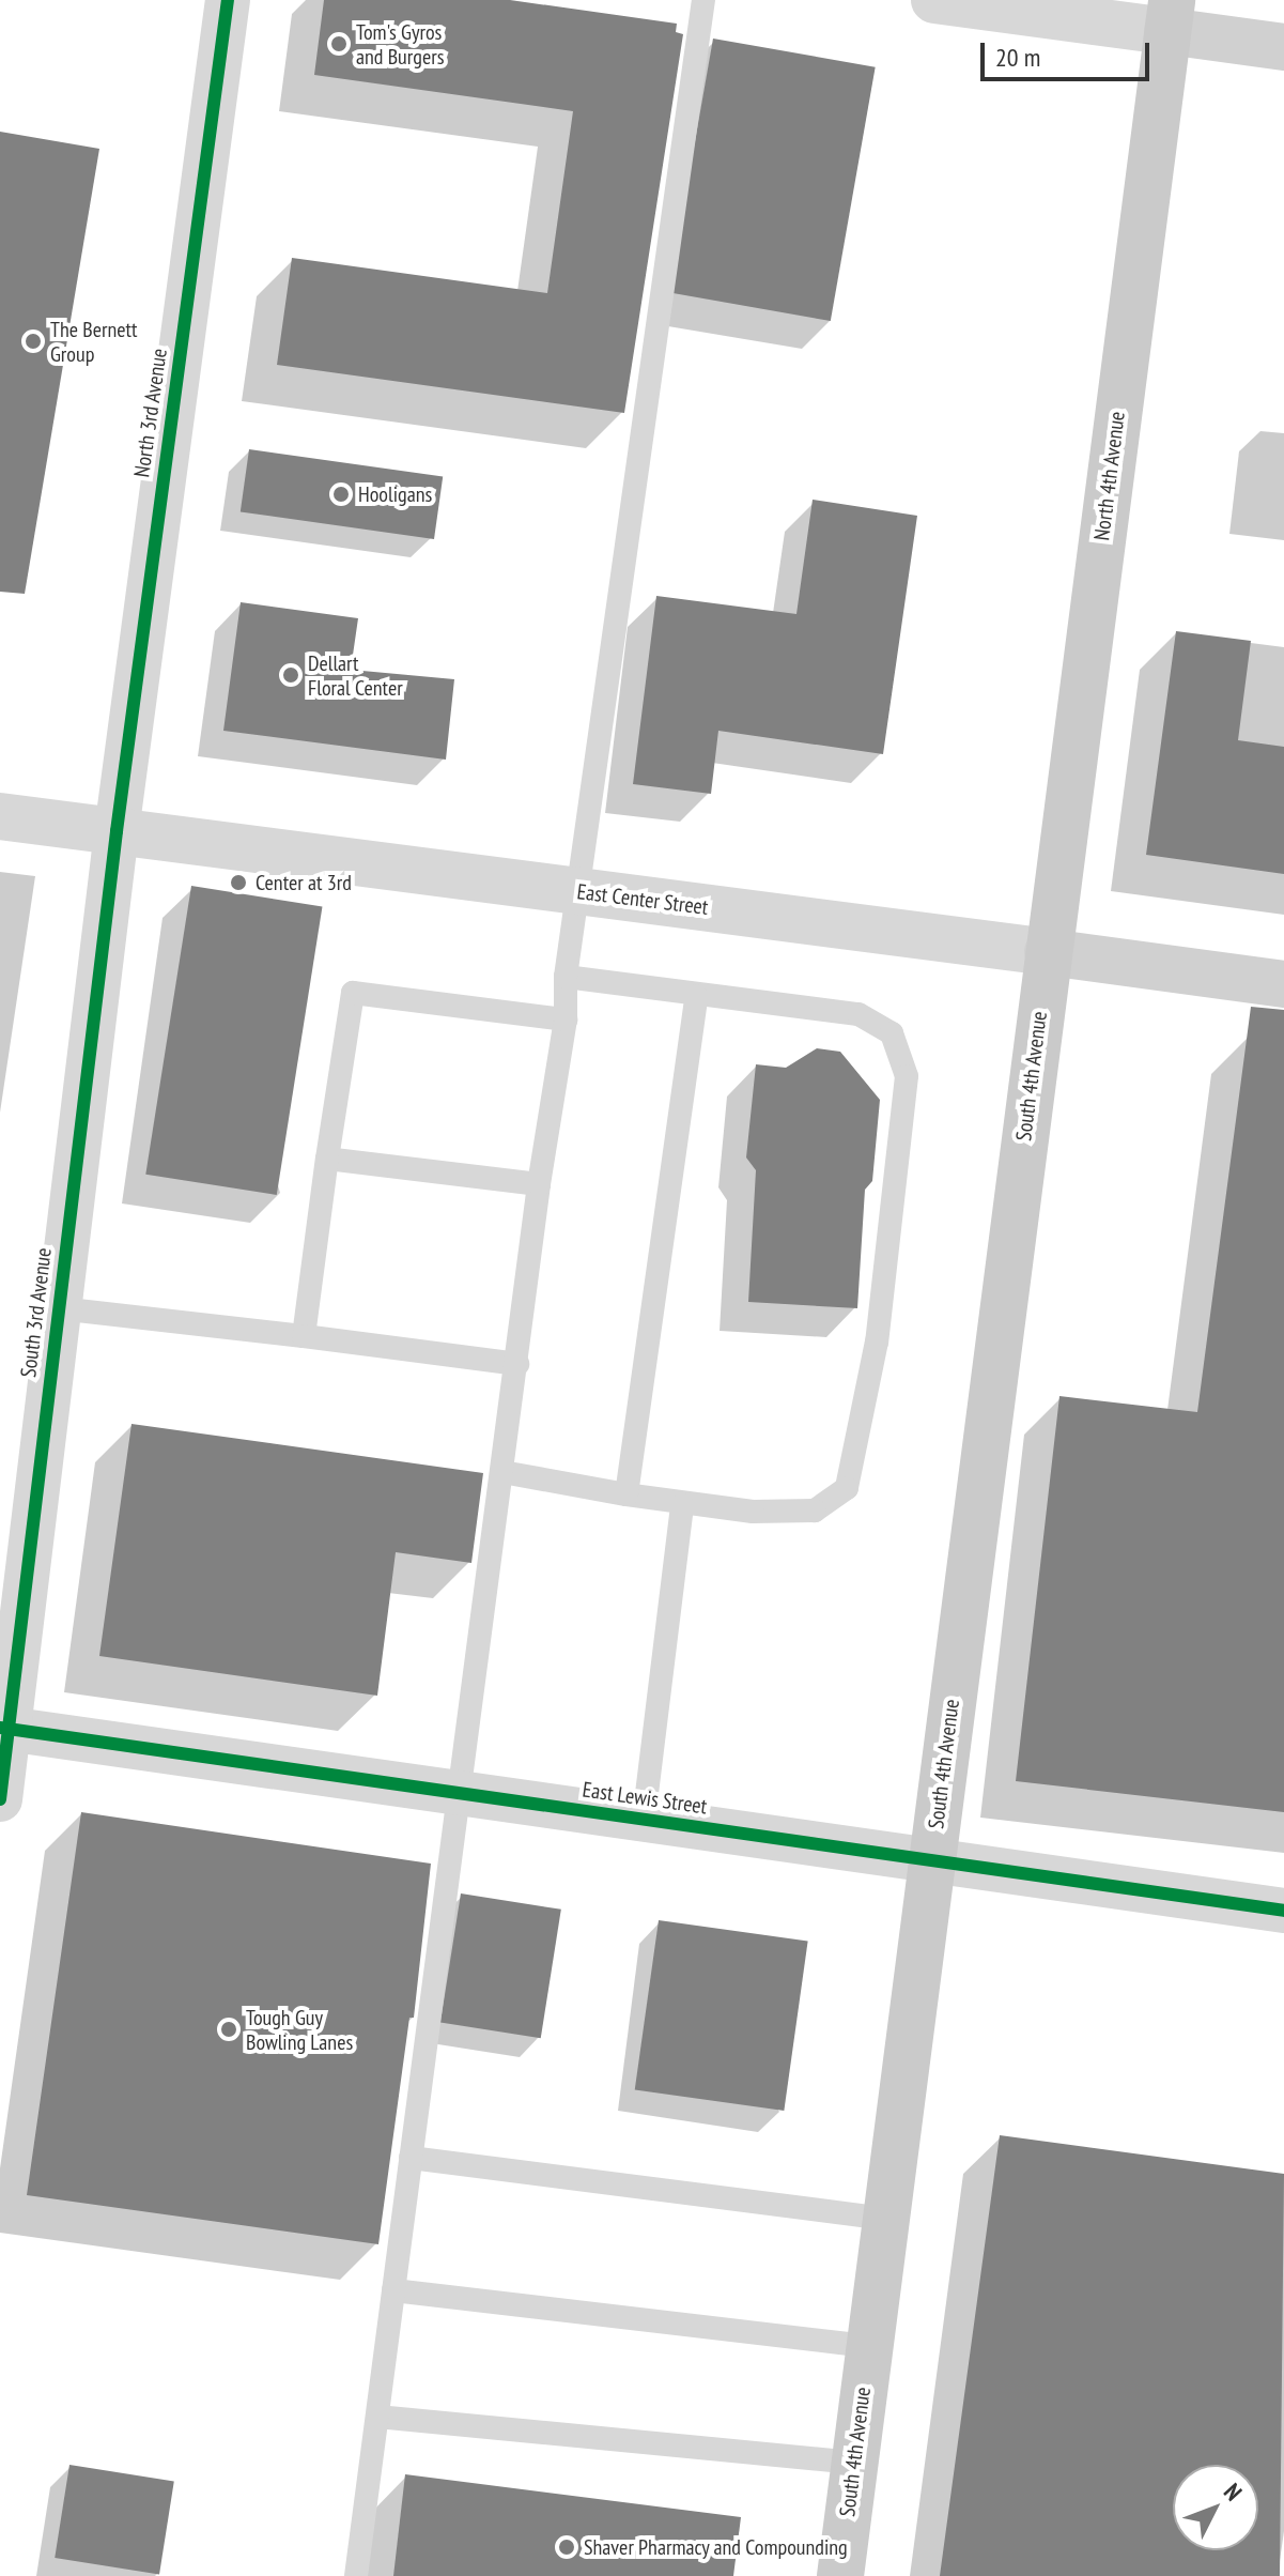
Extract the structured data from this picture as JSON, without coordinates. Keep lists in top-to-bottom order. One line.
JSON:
{"streets":{"main road":["North 4th Avenue","East Center Street","South 4th Avenue"],"street":["North 3rd Avenue","South 3rd Avenue","East Lewis Street"]},"crossings":[["North 3rd Avenue","East Center Street"],["North 3rd Avenue","South 3rd Avenue"],["North 4th Avenue","East Center Street"],["North 4th Avenue","South 4th Avenue"],["East Center Street","South 4th Avenue"],["East Center Street","South 3rd Avenue"],["South 4th Avenue","East Lewis Street"],["South 3rd Avenue","East Lewis Street"]],"places":["Tom's Gyros and Burgers","The Bernett Group","Hooligans","Dellart Floral Center","Center at 3rd","Tough Guy Bowling Lanes","Shaver Pharmacy and Compounding"],"scale_bar":"20 m","north":"top right"}
